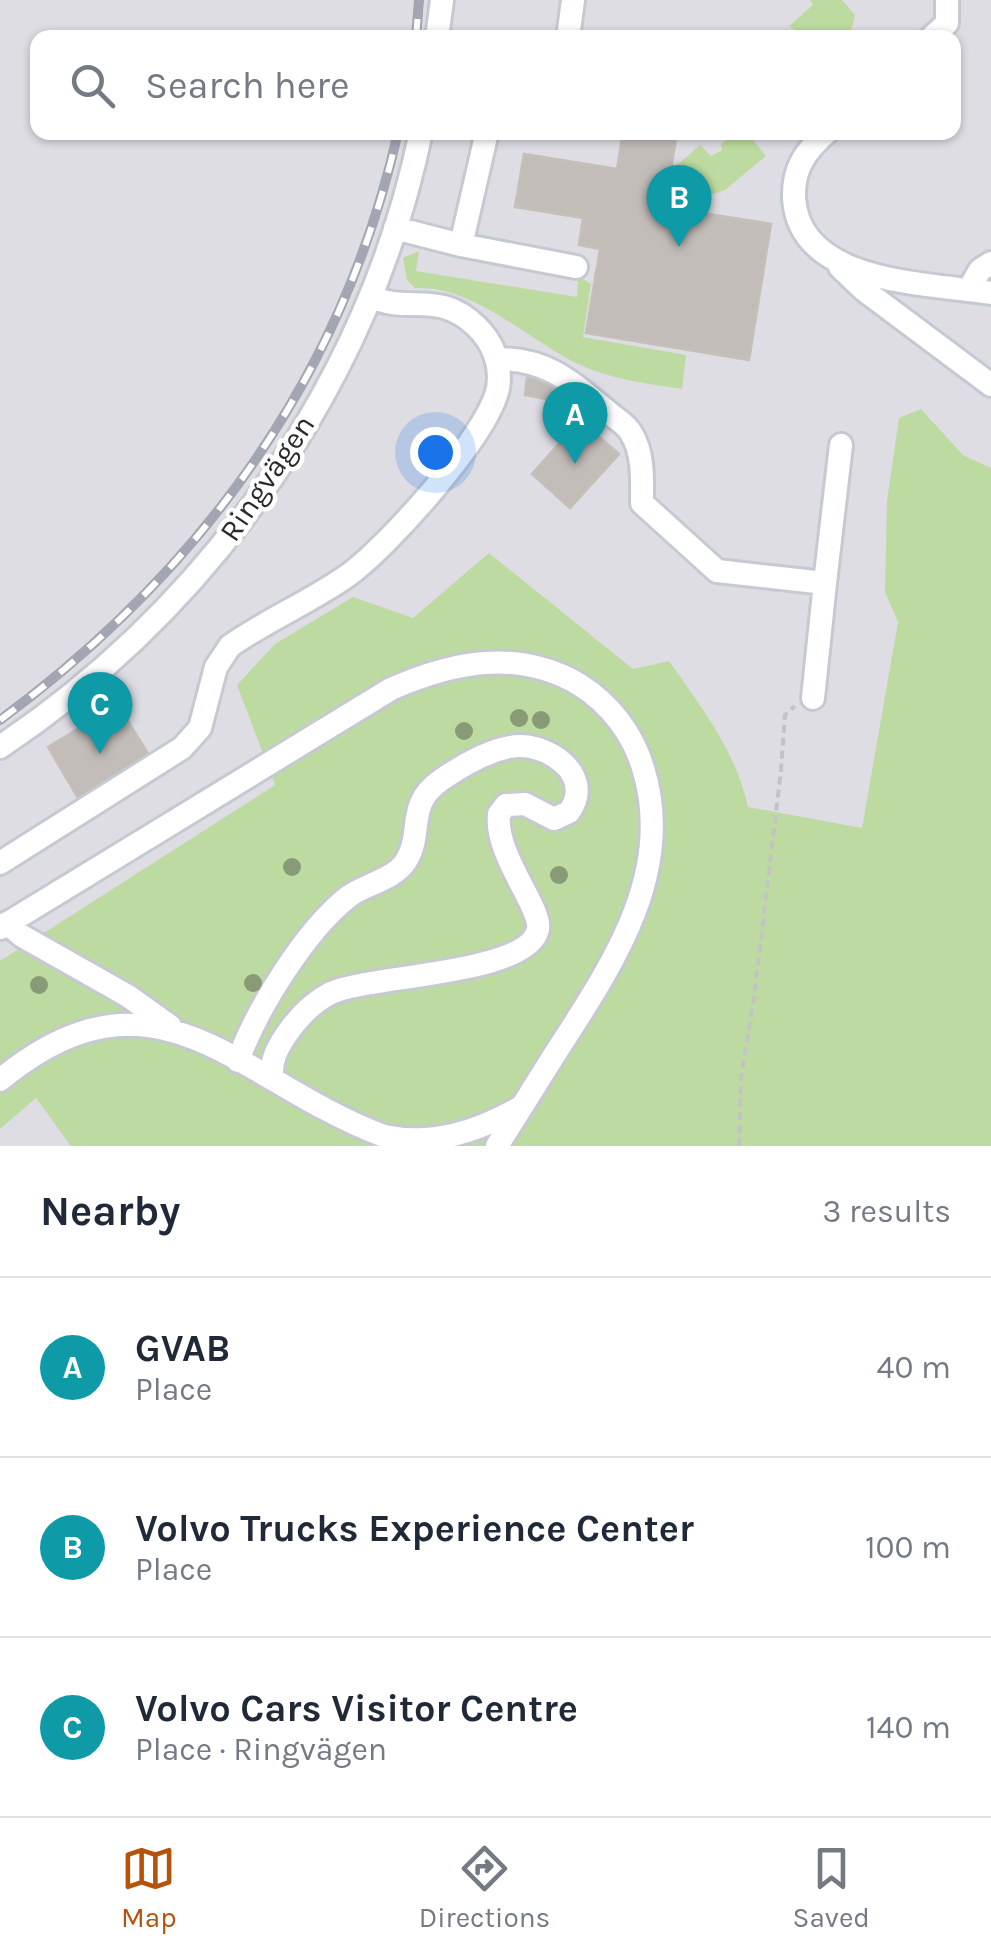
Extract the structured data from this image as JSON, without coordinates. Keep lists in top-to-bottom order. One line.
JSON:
{"streets":{"street":["Ringvägen"]},"page":{"search":"Search here","pins":["B","A","C"],"heading":["Nearby","3 results"],"list":[{"mark":"A","name":"GVAB","note":"Place","value":"40 m"},{"mark":"B","name":"Volvo Trucks Experience Center","note":"Place","value":"100 m"},{"mark":"C","name":"Volvo Cars Visitor Centre","note":"Place · Ringvägen","value":"140 m"}],"nav":["Map","Directions","Saved"]}}
